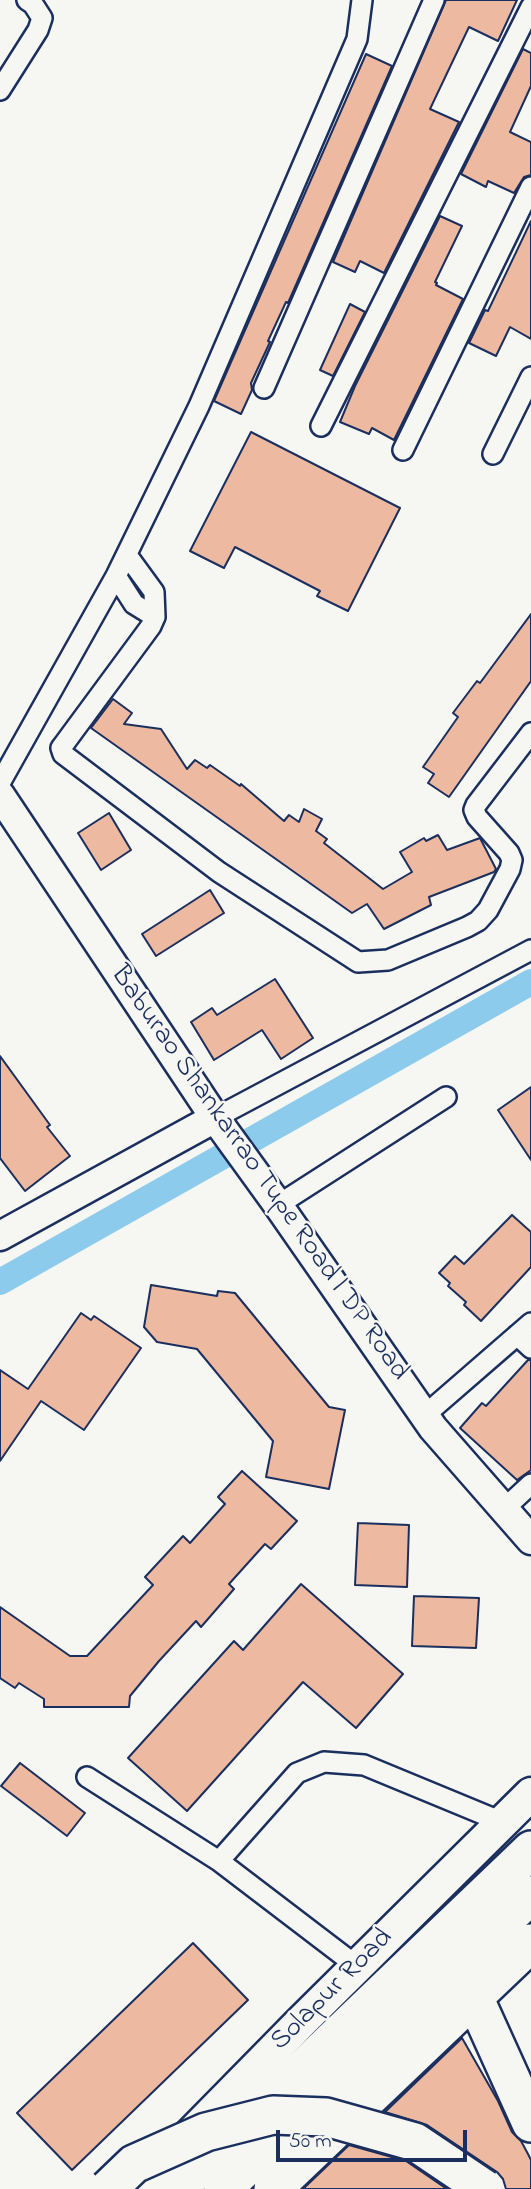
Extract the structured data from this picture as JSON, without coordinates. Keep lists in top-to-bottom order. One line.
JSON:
{"streets":{"main road":["Solapur Road"],"street":["Baburao Shankarrao Tupe Road | DP Road"]},"scale_bar":"50 m"}
